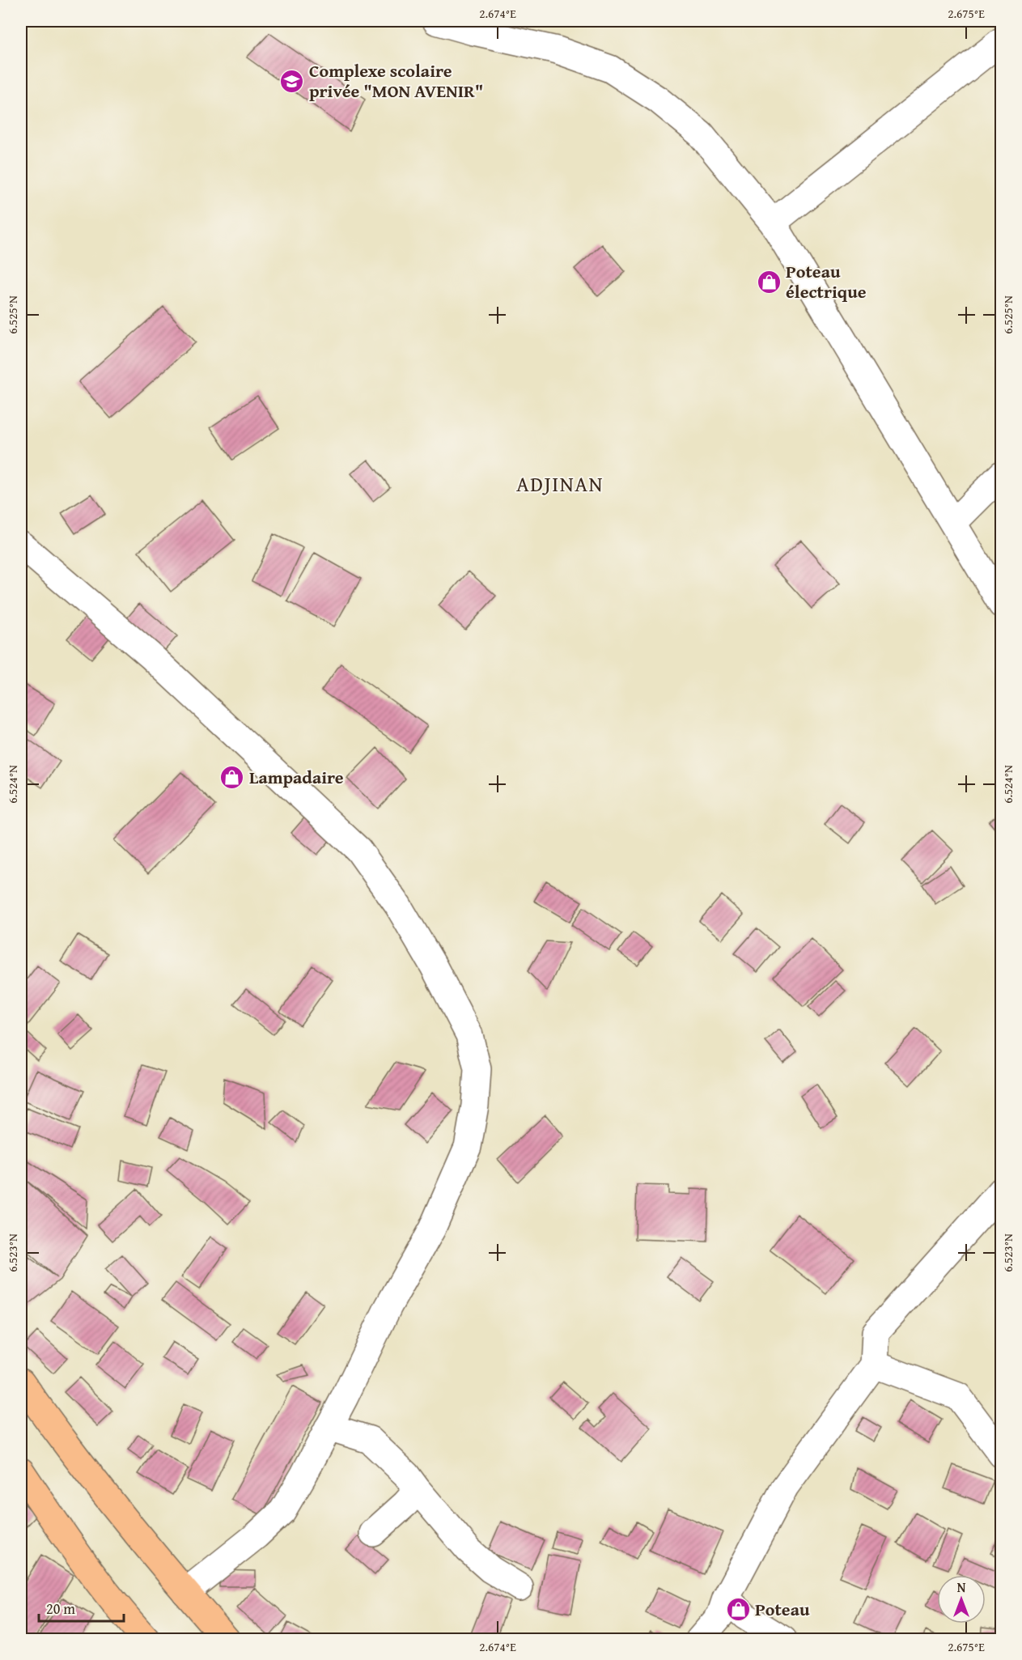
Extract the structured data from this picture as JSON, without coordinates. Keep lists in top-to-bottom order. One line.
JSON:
{"districts":["ADJINAN"],"places":{"school or university":["Complexe scolaire privée \"MON AVENIR\""],"shop":["Poteau électrique","Lampadaire","Poteau"]},"scale_bar":"20 m","north":"top","coordinates":["2.674°E","2.675°E","6.525°N","6.524°N","6.523°N"]}
